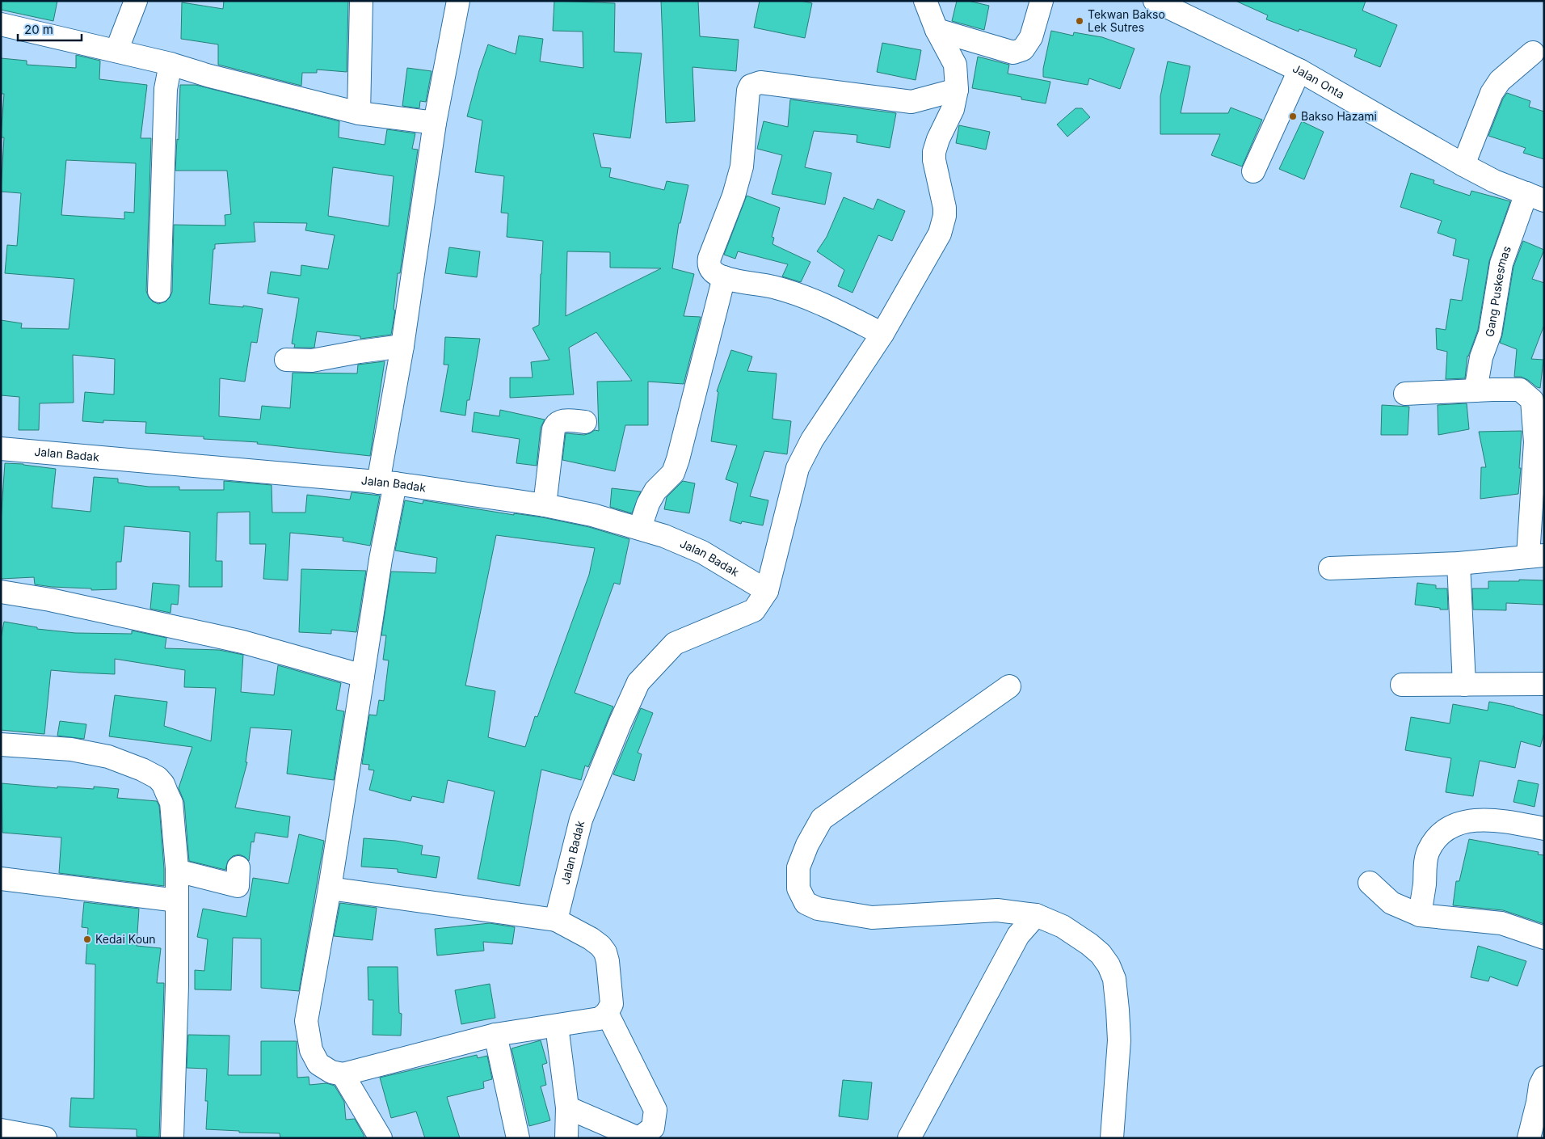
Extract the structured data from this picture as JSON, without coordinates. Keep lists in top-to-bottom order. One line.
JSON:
{"streets":{"street":["Jalan Onta","Gang Puskesmas","Jalan Badak"]},"crossings":[["Jalan Onta","Gang Puskesmas"]],"places":["Tekwan Bakso Lek Sutres","Bakso Hazami","Kedai Koun"],"scale_bar":"20 m"}
